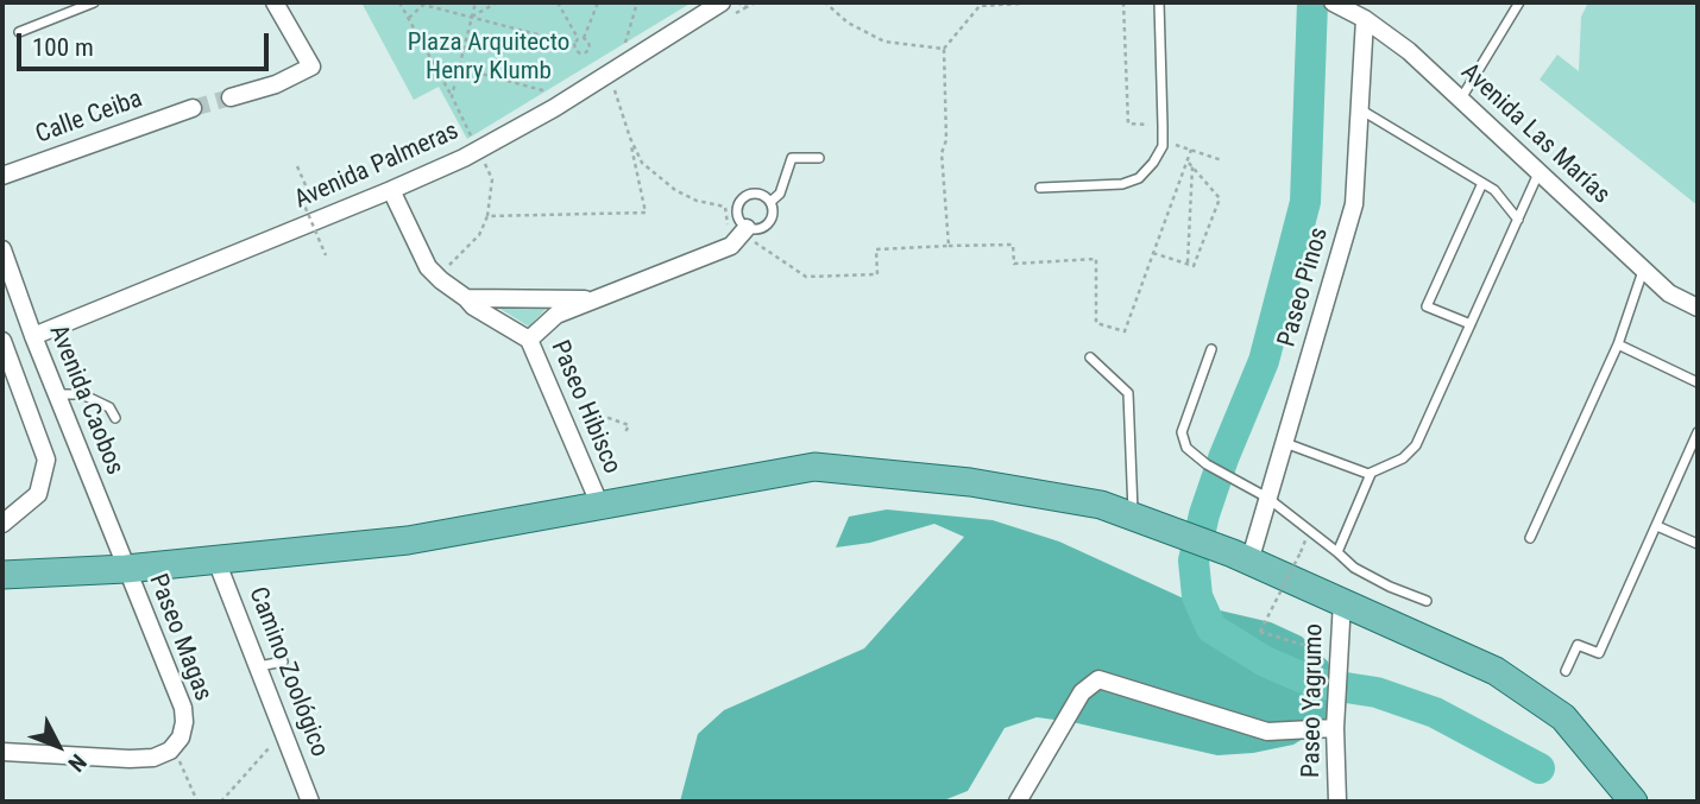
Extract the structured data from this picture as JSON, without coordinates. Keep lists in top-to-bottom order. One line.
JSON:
{"streets":{"street":["Calle Ceiba","Avenida Las Marías","Avenida Palmeras","Paseo Pinos","Avenida Caobos","Paseo Hibisco","Paseo Magas","Camino Zoológico","Paseo Yagrumo"]},"crossings":[["Avenida Las Marías","Paseo Pinos"],["Avenida Palmeras","Avenida Caobos"],["Avenida Palmeras","Paseo Hibisco"],["Avenida Caobos","Paseo Magas"]],"parks":["Plaza Arquitecto Henry Klumb"],"scale_bar":"100 m","north":"bottom right"}
